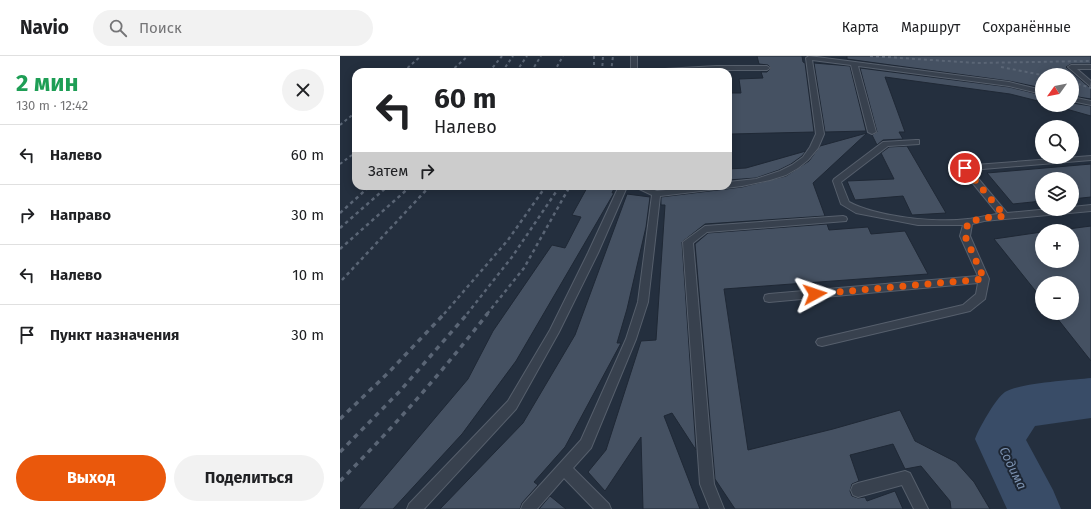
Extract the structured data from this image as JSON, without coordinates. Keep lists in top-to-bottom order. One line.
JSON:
{"water":["Содима"],"north":"bottom left","page":{"header":"Navio","search":"Поиск","nav":["Карта","Маршрут","Сохранённые"],"heading":["2 мин","130 m · 12:42"],"map_buttons":["+","−"],"turn":["60 m","Налево"],"list":[{"name":"Налево","value":"60 m"},{"name":"Направо","value":"30 m"},{"name":"Налево","value":"10 m"},{"name":"Пункт назначения","value":"30 m"}],"then":"Затем","buttons":["Выход","Поделиться"]}}
